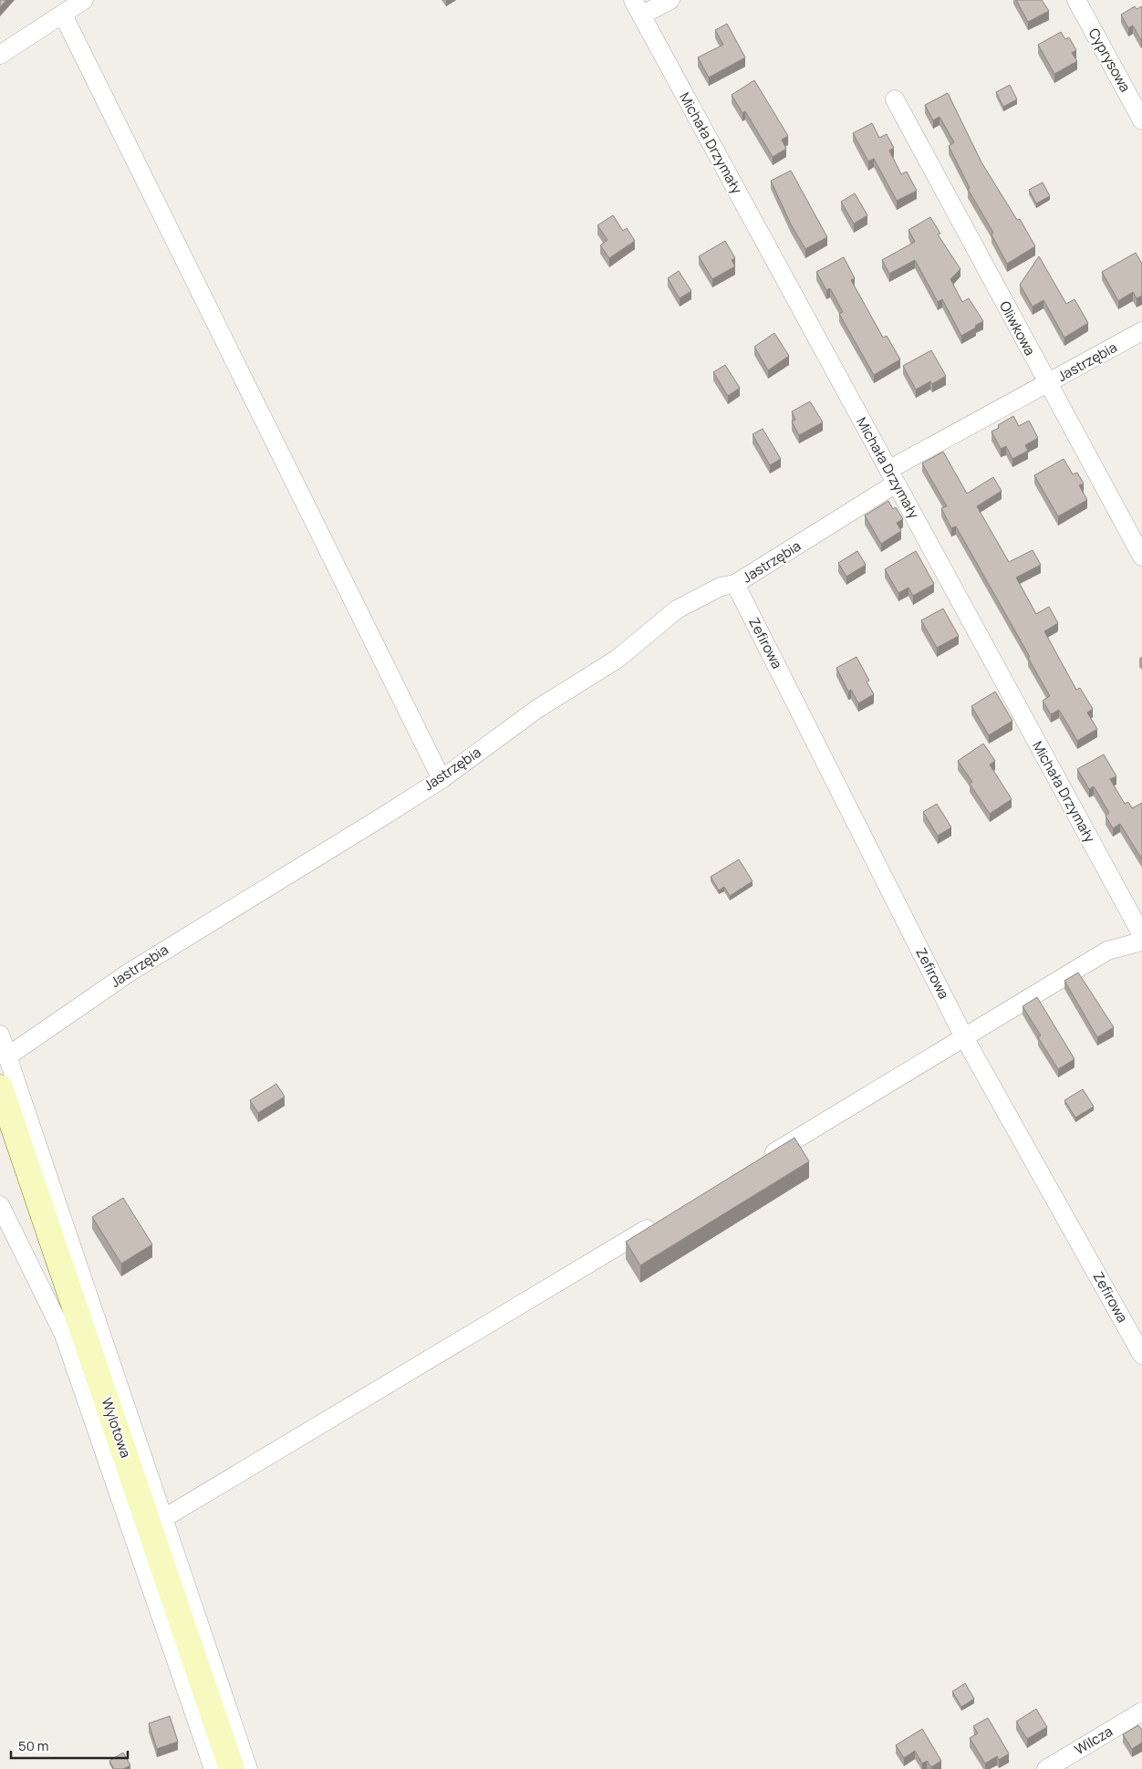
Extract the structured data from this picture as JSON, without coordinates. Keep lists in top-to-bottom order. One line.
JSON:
{"streets":{"street":["Cyprysowa","Michała Drzymały","Oliwkowa","Jastrzębia","Zefirowa","Wylotowa","Wilcza"]},"crossings":[["Michała Drzymały","Jastrzębia"],["Oliwkowa","Jastrzębia"],["Jastrzębia","Zefirowa"],["Jastrzębia","Wylotowa"]],"scale_bar":"50 m"}
